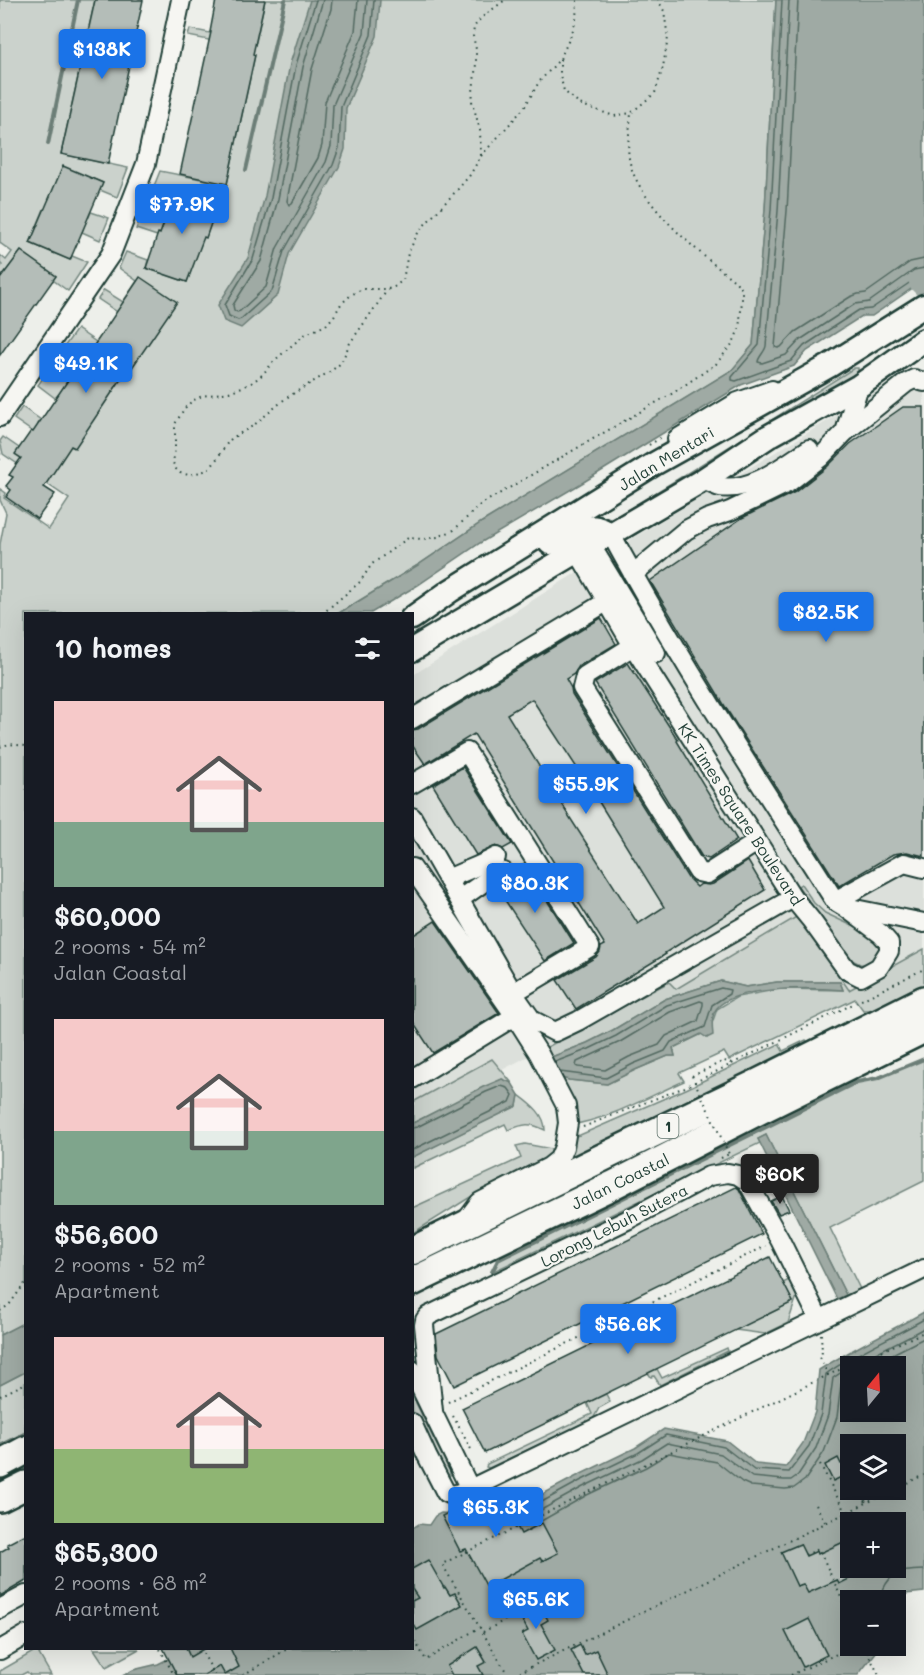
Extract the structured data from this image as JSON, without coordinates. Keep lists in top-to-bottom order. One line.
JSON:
{"streets":{"highway":["1","Jalan Coastal"],"main road":["Jalan Mentari"],"street":["KK Times Square Boulevard","Lorong Lebuh Sutera"]},"north":"top","page":{"price":["$138K","$77.9K","$49.1K","$82.5K","$55.9K","$80.3K","$60K","$56.6K","$65.3K","$65.6K"],"heading":"10 homes","list":[{"name":"$60,000","note":"2 rooms · 54 m² · Jalan Coastal"},{"name":"$56,600","note":"2 rooms · 52 m² · Apartment"},{"name":"$65,300","note":"2 rooms · 68 m² · Apartment"}],"map_buttons":["+","−"]}}
